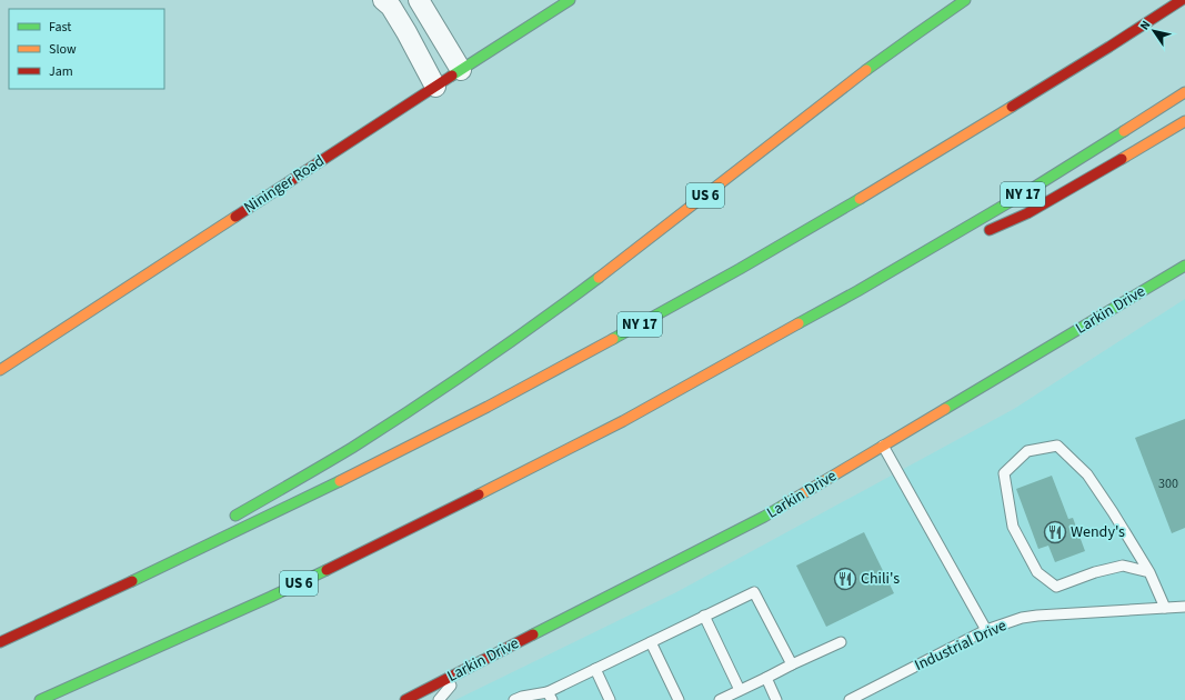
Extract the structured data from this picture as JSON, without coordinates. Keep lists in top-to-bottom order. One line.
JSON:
{"streets":{"main road":["Nininger Road","NY 17","US 6","Larkin Drive"],"lane":["Industrial Drive"]},"crossings":[["NY 17","US 6"]],"places":{"restaurant":["Wendy's","Chili's"]},"house_numbers":["300"],"legend":["Fast","Slow","Jam"],"north":"top left"}
